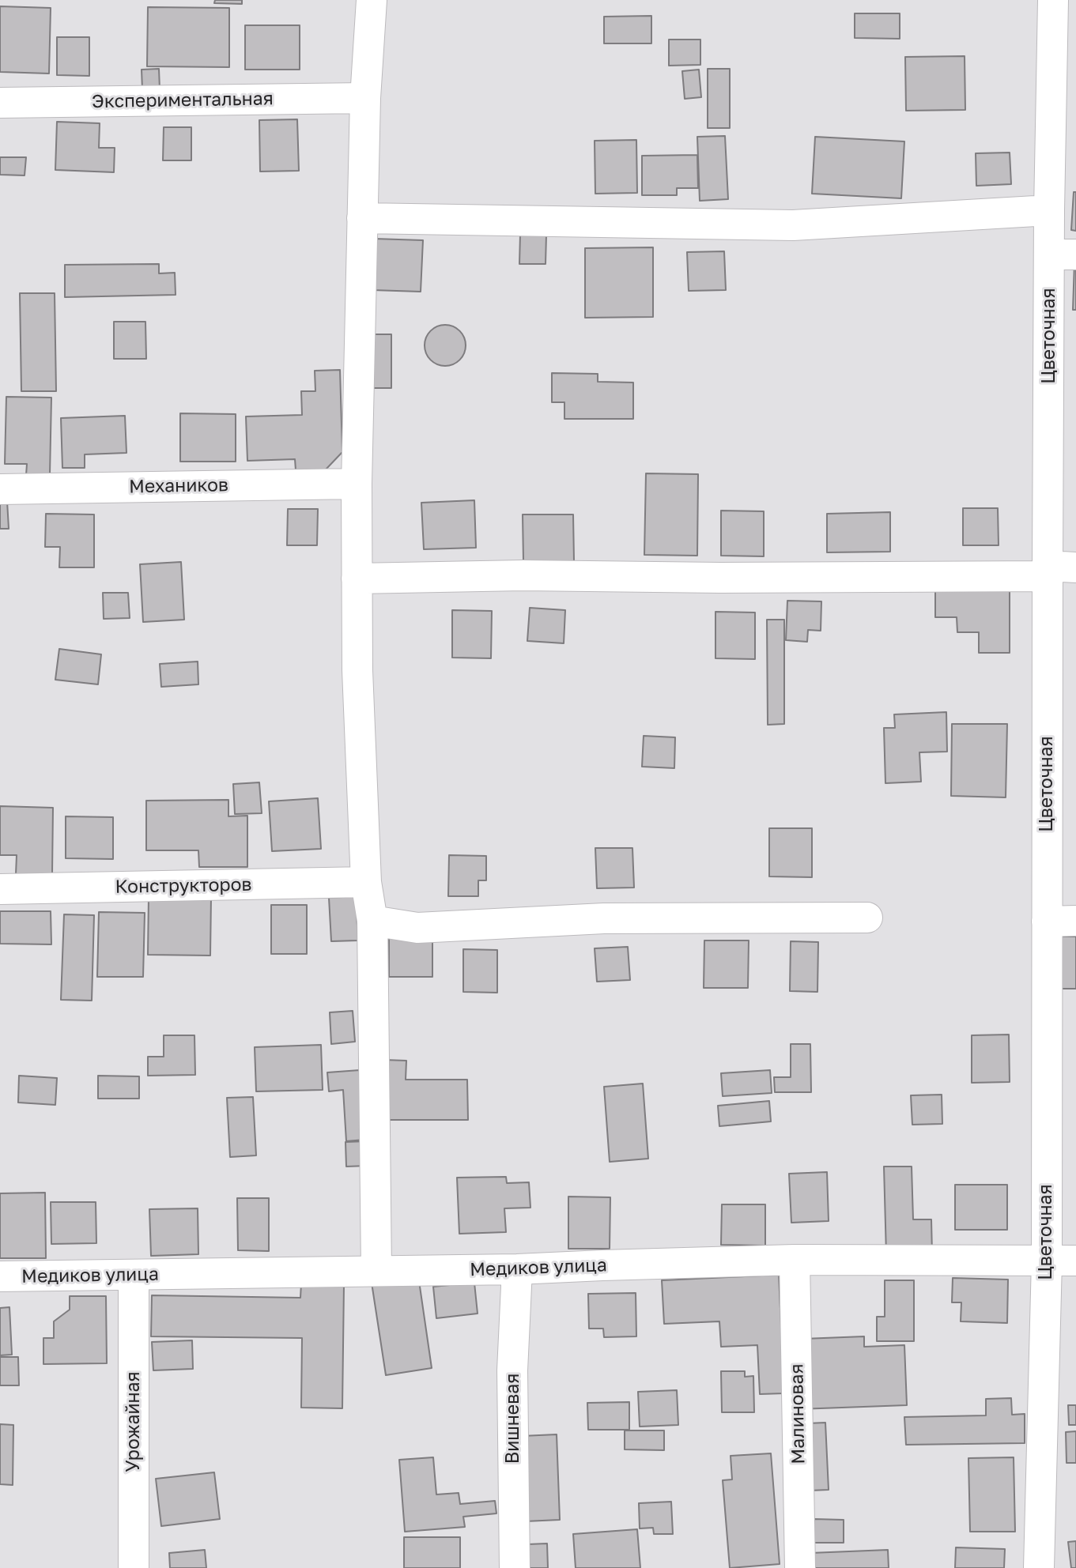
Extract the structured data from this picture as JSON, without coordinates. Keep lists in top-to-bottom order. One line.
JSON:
{"streets":{"street":["Экспериментальная","Цветочная","Механиков","Конструкторов","Медиков улица","Малиновая","Вишневая","Урожайная"]},"crossings":[["Цветочная","Медиков улица"],["Медиков улица","Малиновая"],["Медиков улица","Вишневая"],["Медиков улица","Урожайная"]]}
